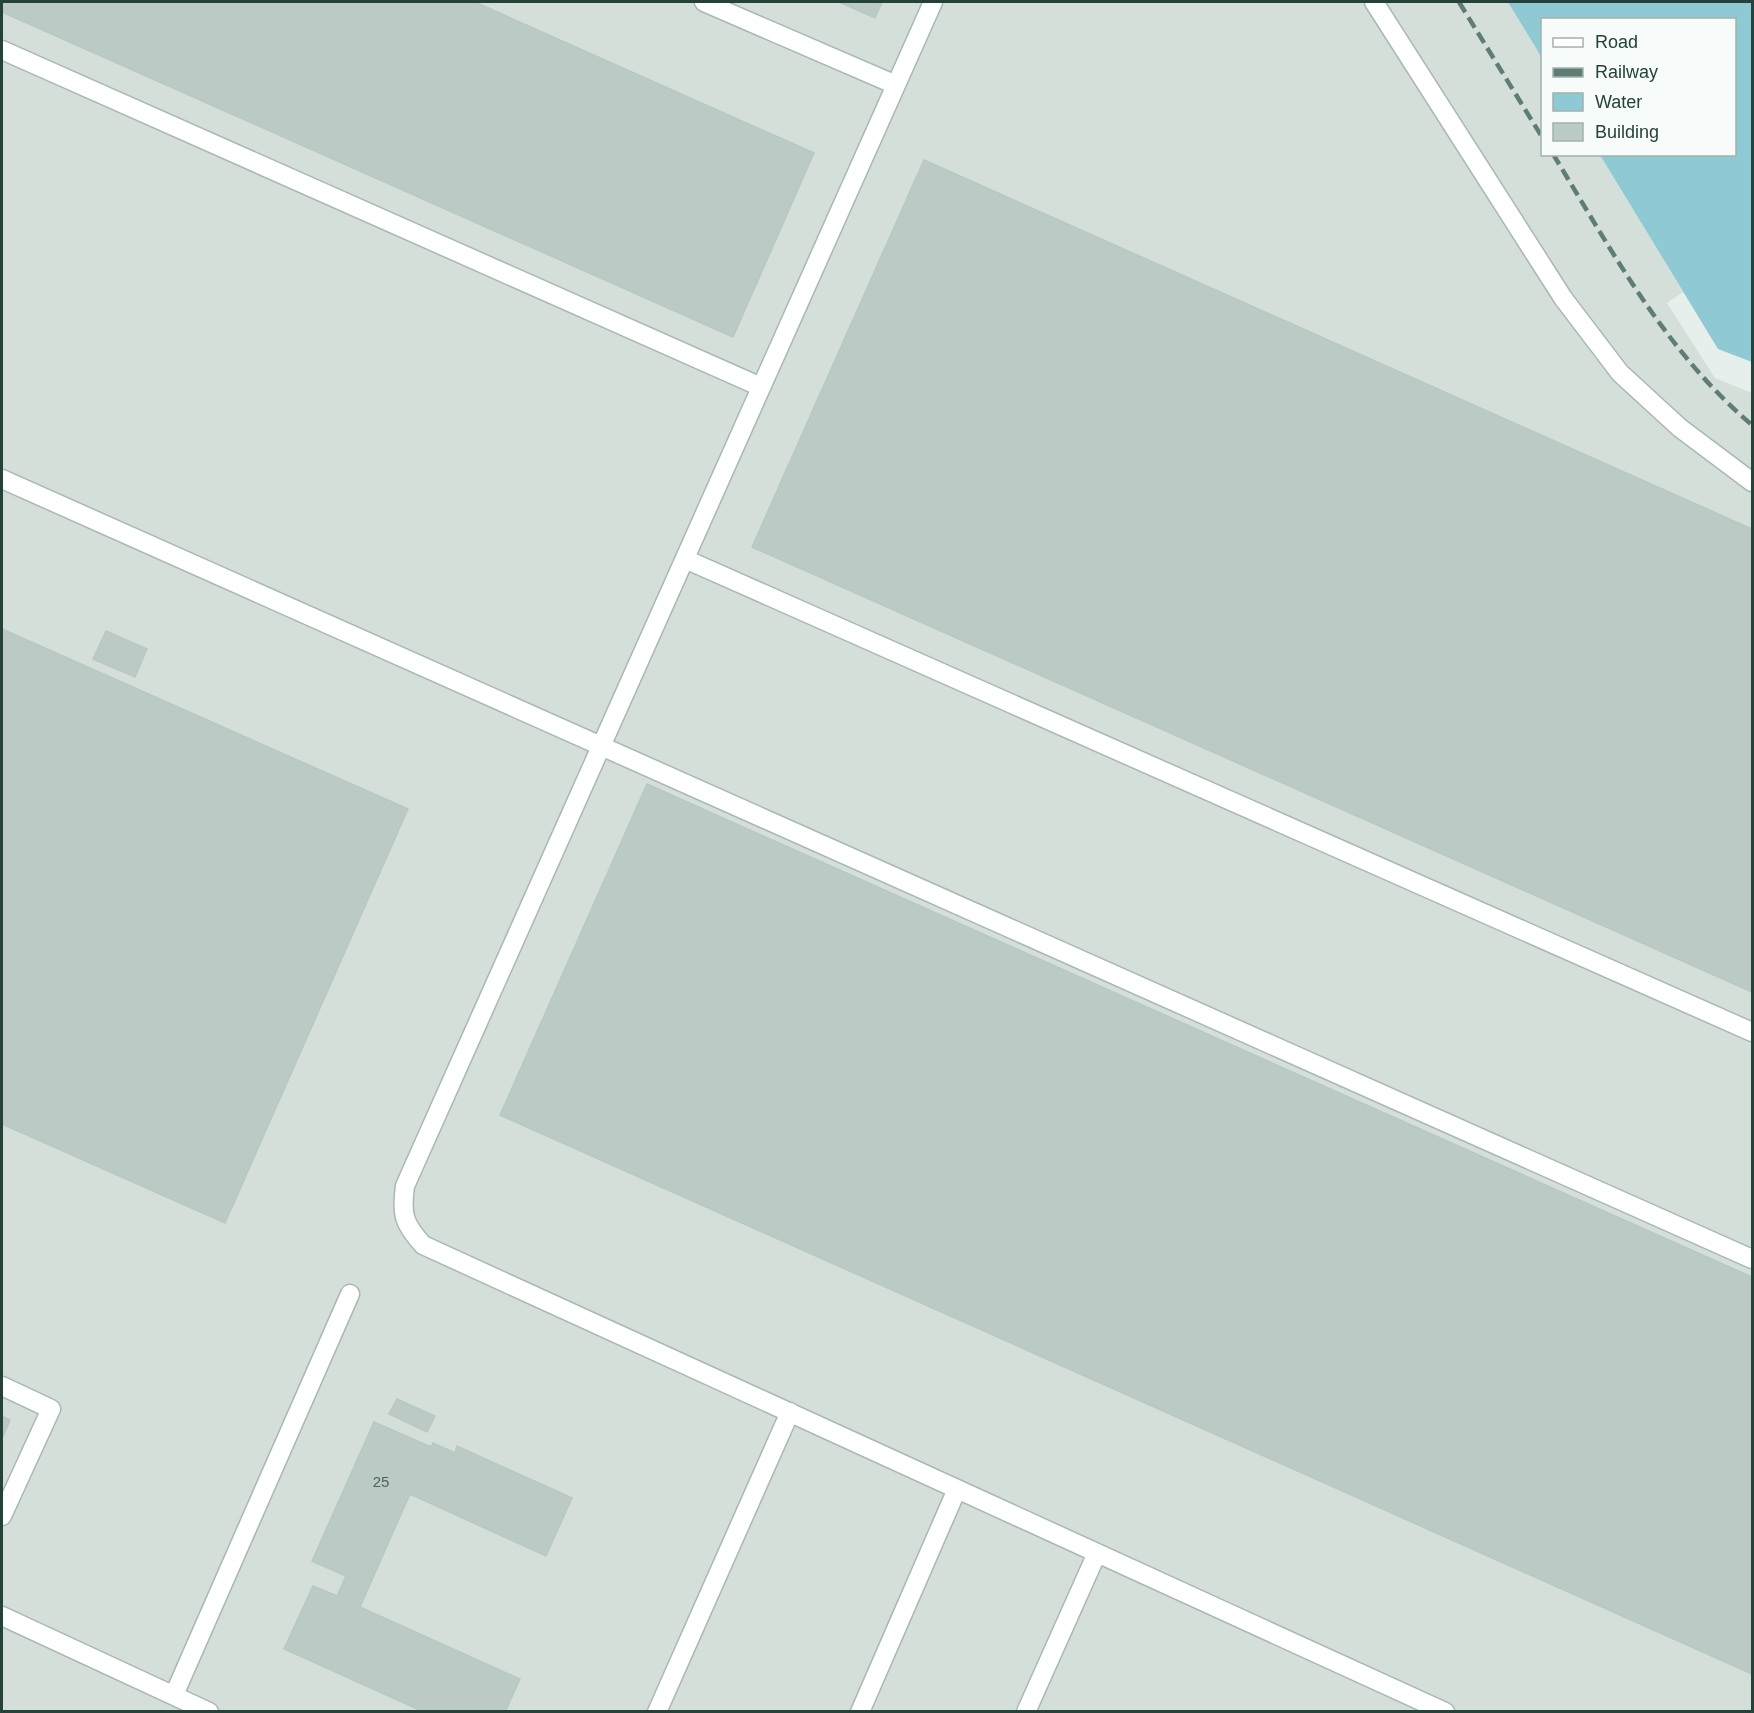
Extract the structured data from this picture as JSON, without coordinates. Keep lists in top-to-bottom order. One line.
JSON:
{"house_numbers":["25"],"legend":["Road","Railway","Water","Building"]}
